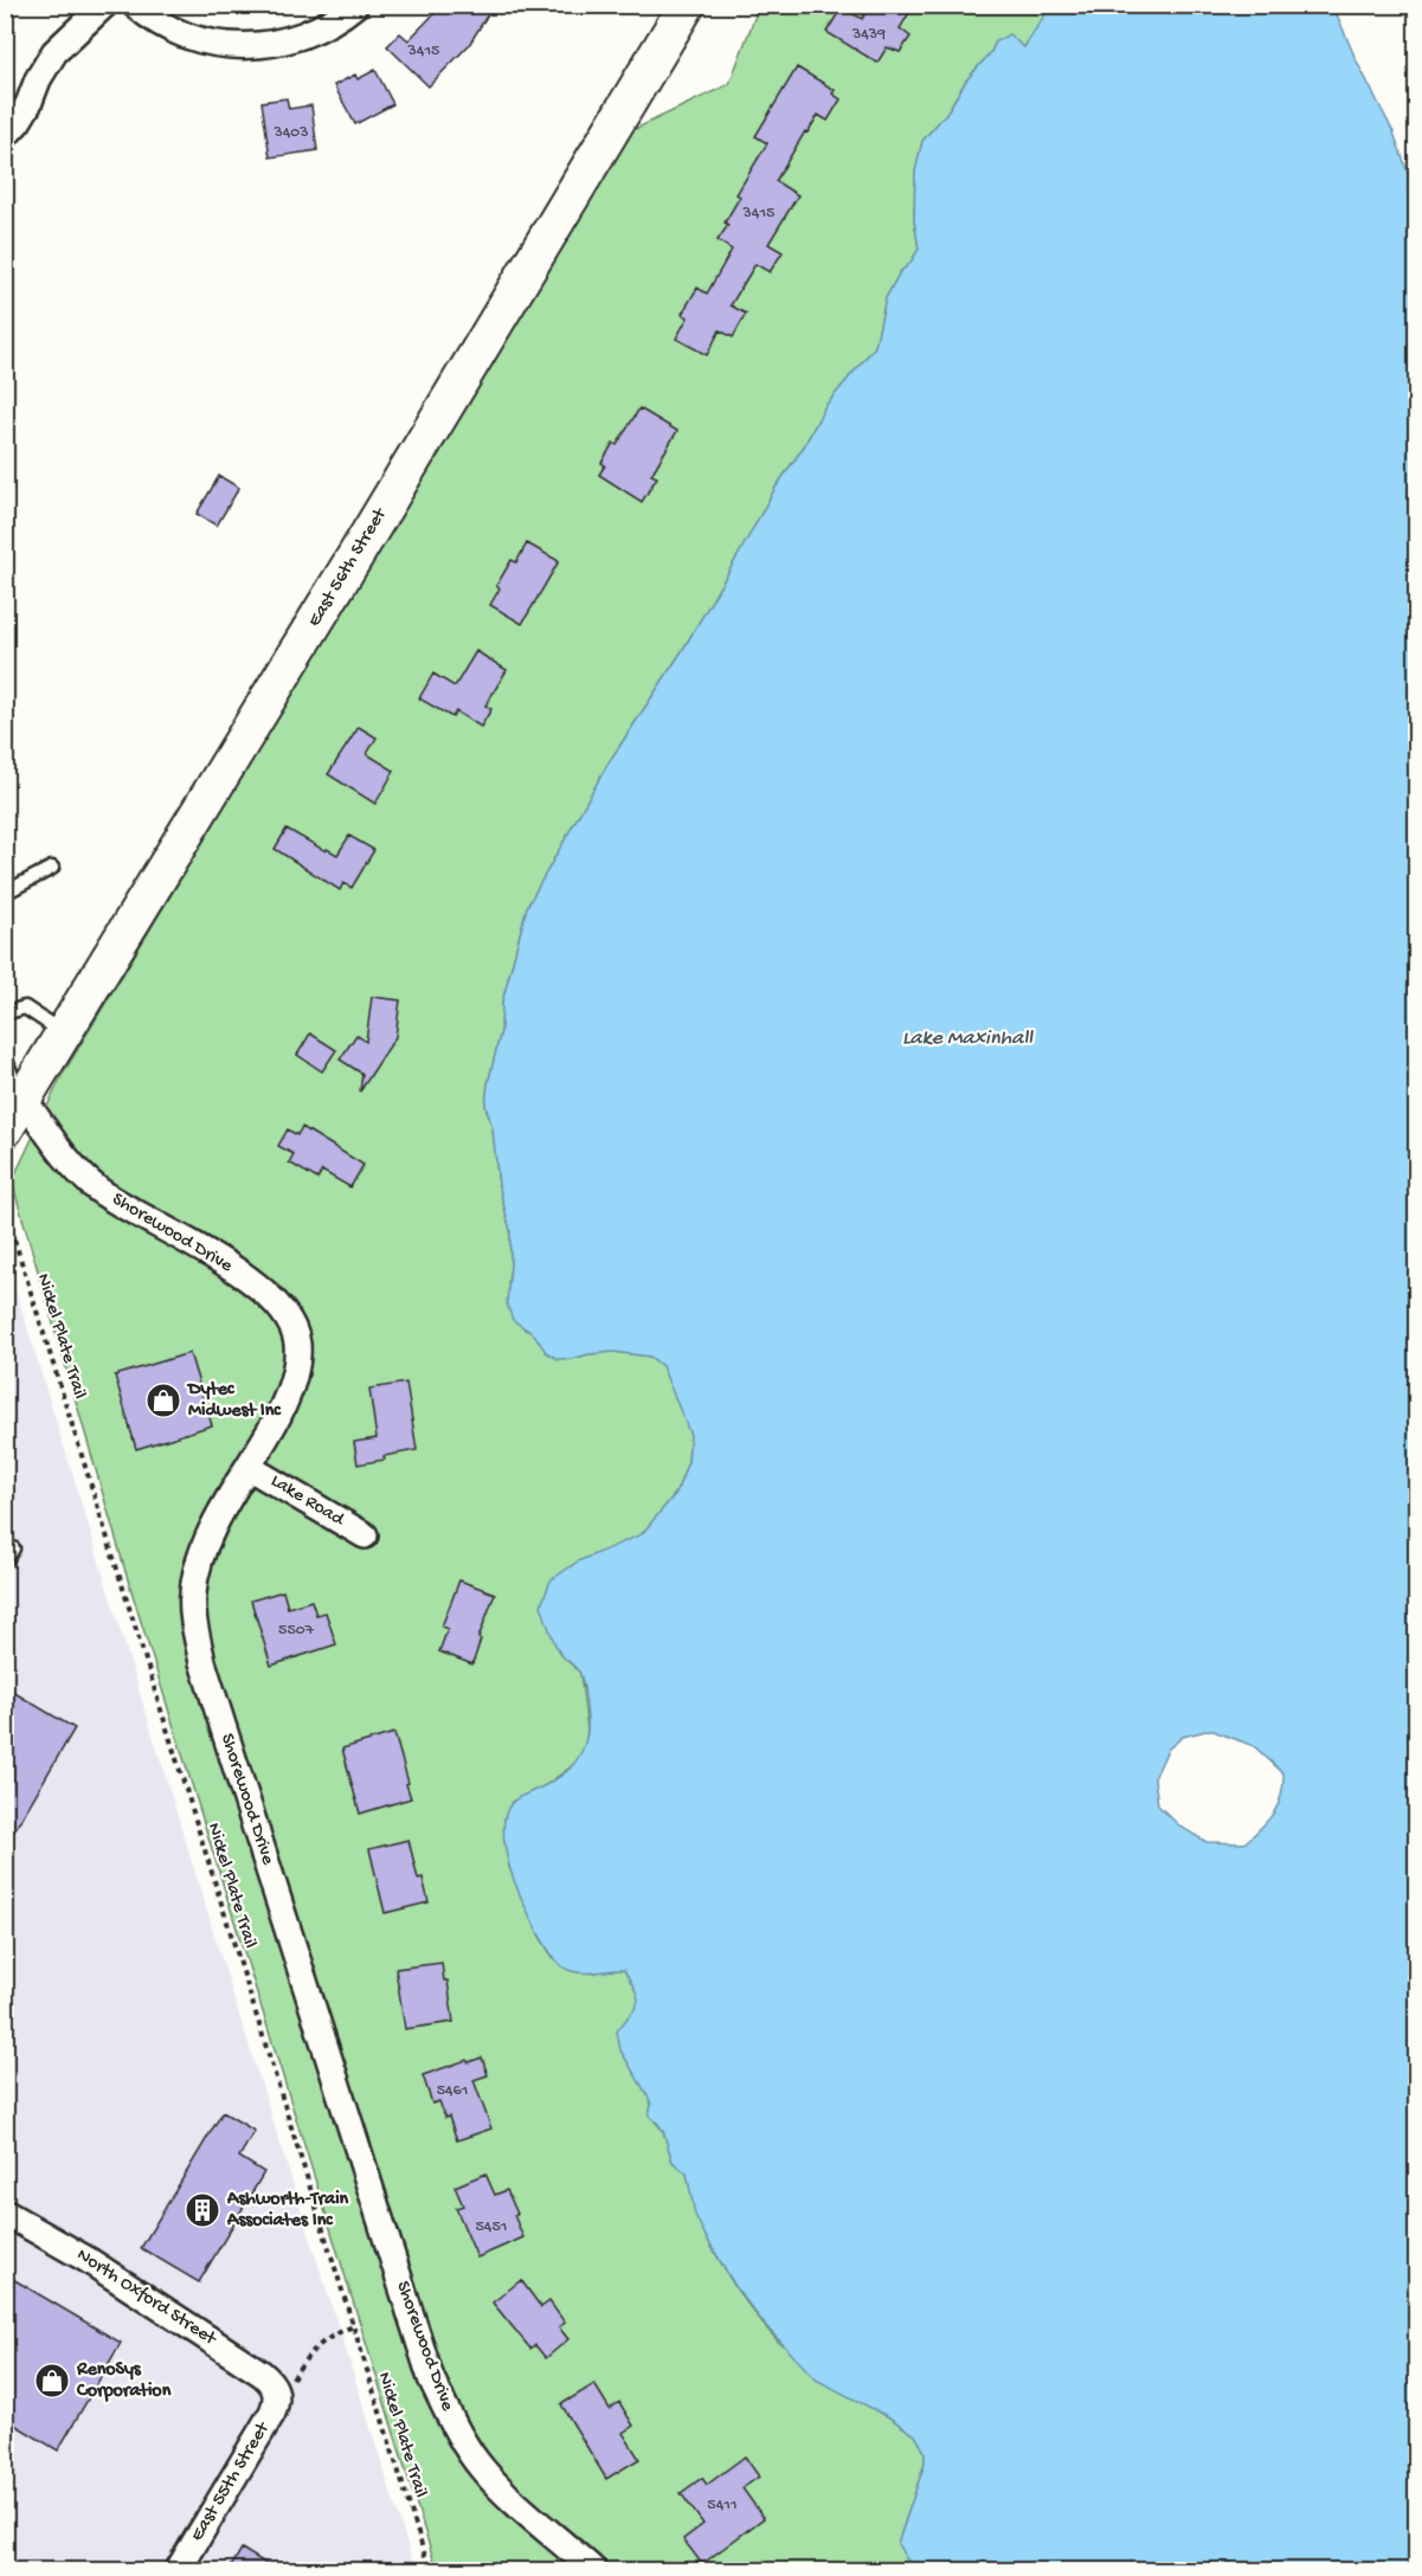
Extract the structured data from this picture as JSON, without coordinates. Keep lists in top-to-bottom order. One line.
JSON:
{"streets":{"street":["East 56th Street","Shorewood Drive","Lake Road","North Oxford Street","East 55th Street"],"path":["Nickel Plate Trail"]},"crossings":[["East 56th Street","Shorewood Drive"],["Shorewood Drive","Lake Road"],["North Oxford Street","East 55th Street"]],"water":["Lake Maxinhall"],"places":{"shop":["Dytec Midwest Inc","RenoSys Corporation"],"building":["Ashworth-Train Associates Inc"]},"house_numbers":["3439","3415","3403","3415","5507","5461","5451","5411"]}
